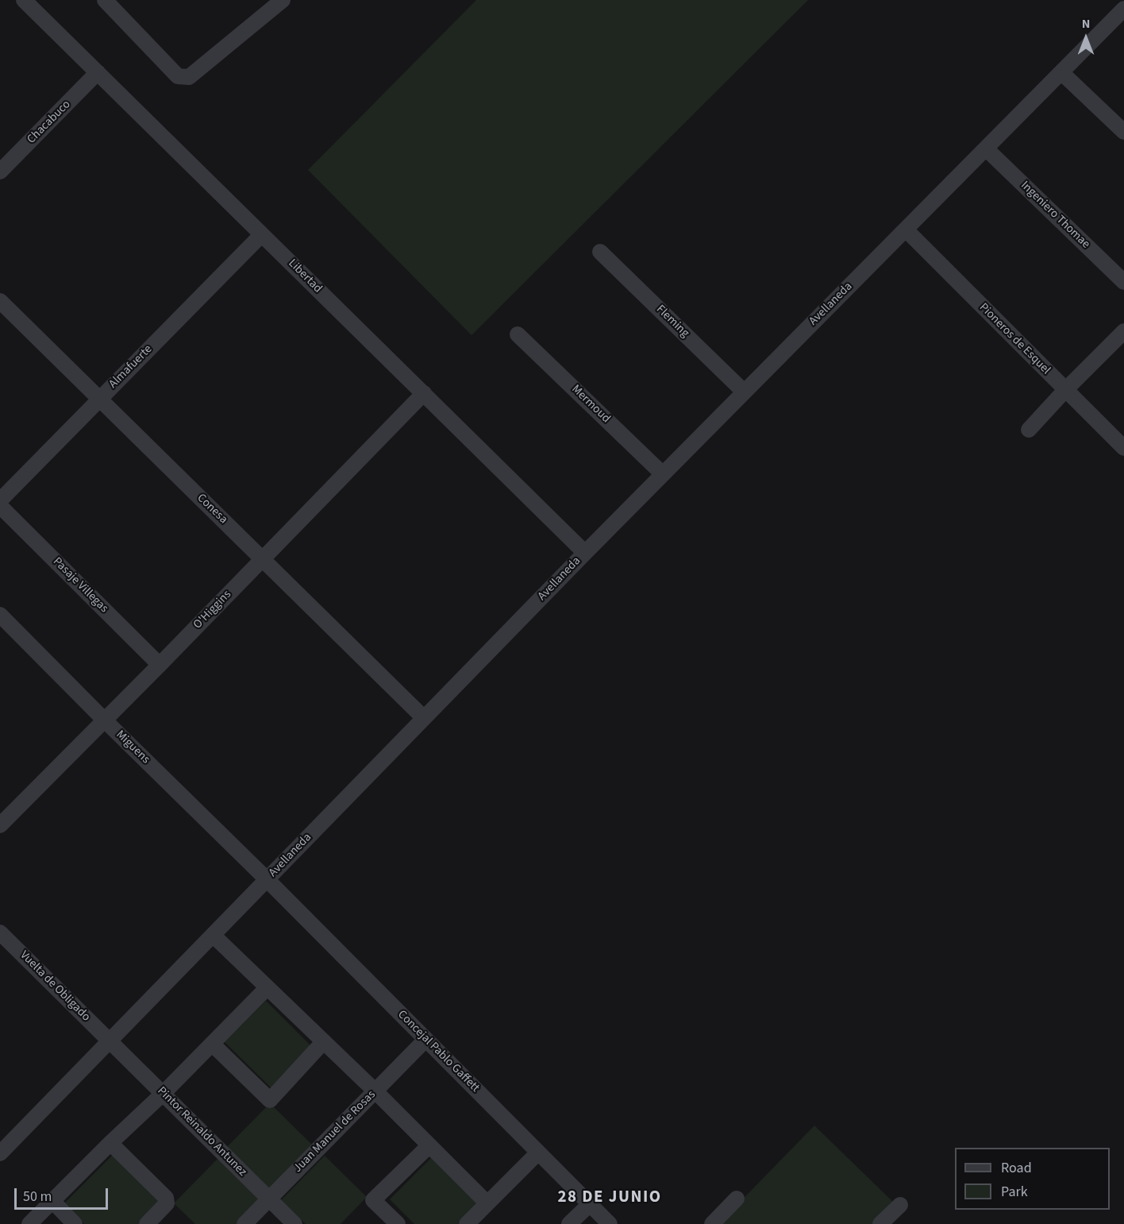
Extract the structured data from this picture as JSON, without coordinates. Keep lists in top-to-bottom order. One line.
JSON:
{"streets":{"street":["Chacabuco","Ingeniero Thomae","Libertad","Avellaneda","Fleming","Pioneros de Esquel","Almafuerte","Mermoud","Conesa","Pasaje Villegas","O'Higgins","Miguens","Vuelta de Obligado","Concejal Pablo Gaffett","Pintor Reinaldo Antunez","Juan Manuel de Rosas"]},"crossings":[["Chacabuco","Libertad"],["Ingeniero Thomae","Avellaneda"],["Libertad","Avellaneda"],["Libertad","Almafuerte"],["Libertad","O'Higgins"],["Avellaneda","Fleming"],["Avellaneda","Pioneros de Esquel"],["Avellaneda","Mermoud"],["Avellaneda","Conesa"],["Avellaneda","Miguens"],["Avellaneda","Vuelta de Obligado"],["Avellaneda","Concejal Pablo Gaffett"],["Avellaneda","Pintor Reinaldo Antunez"],["Almafuerte","Conesa"],["Conesa","O'Higgins"],["Pasaje Villegas","O'Higgins"],["O'Higgins","Miguens"],["Miguens","Concejal Pablo Gaffett"],["Vuelta de Obligado","Pintor Reinaldo Antunez"],["Concejal Pablo Gaffett","Juan Manuel de Rosas"],["Pintor Reinaldo Antunez","Juan Manuel de Rosas"]],"districts":["28 DE JUNIO"],"legend":["Road","Park"],"scale_bar":"50 m","north":"top"}
